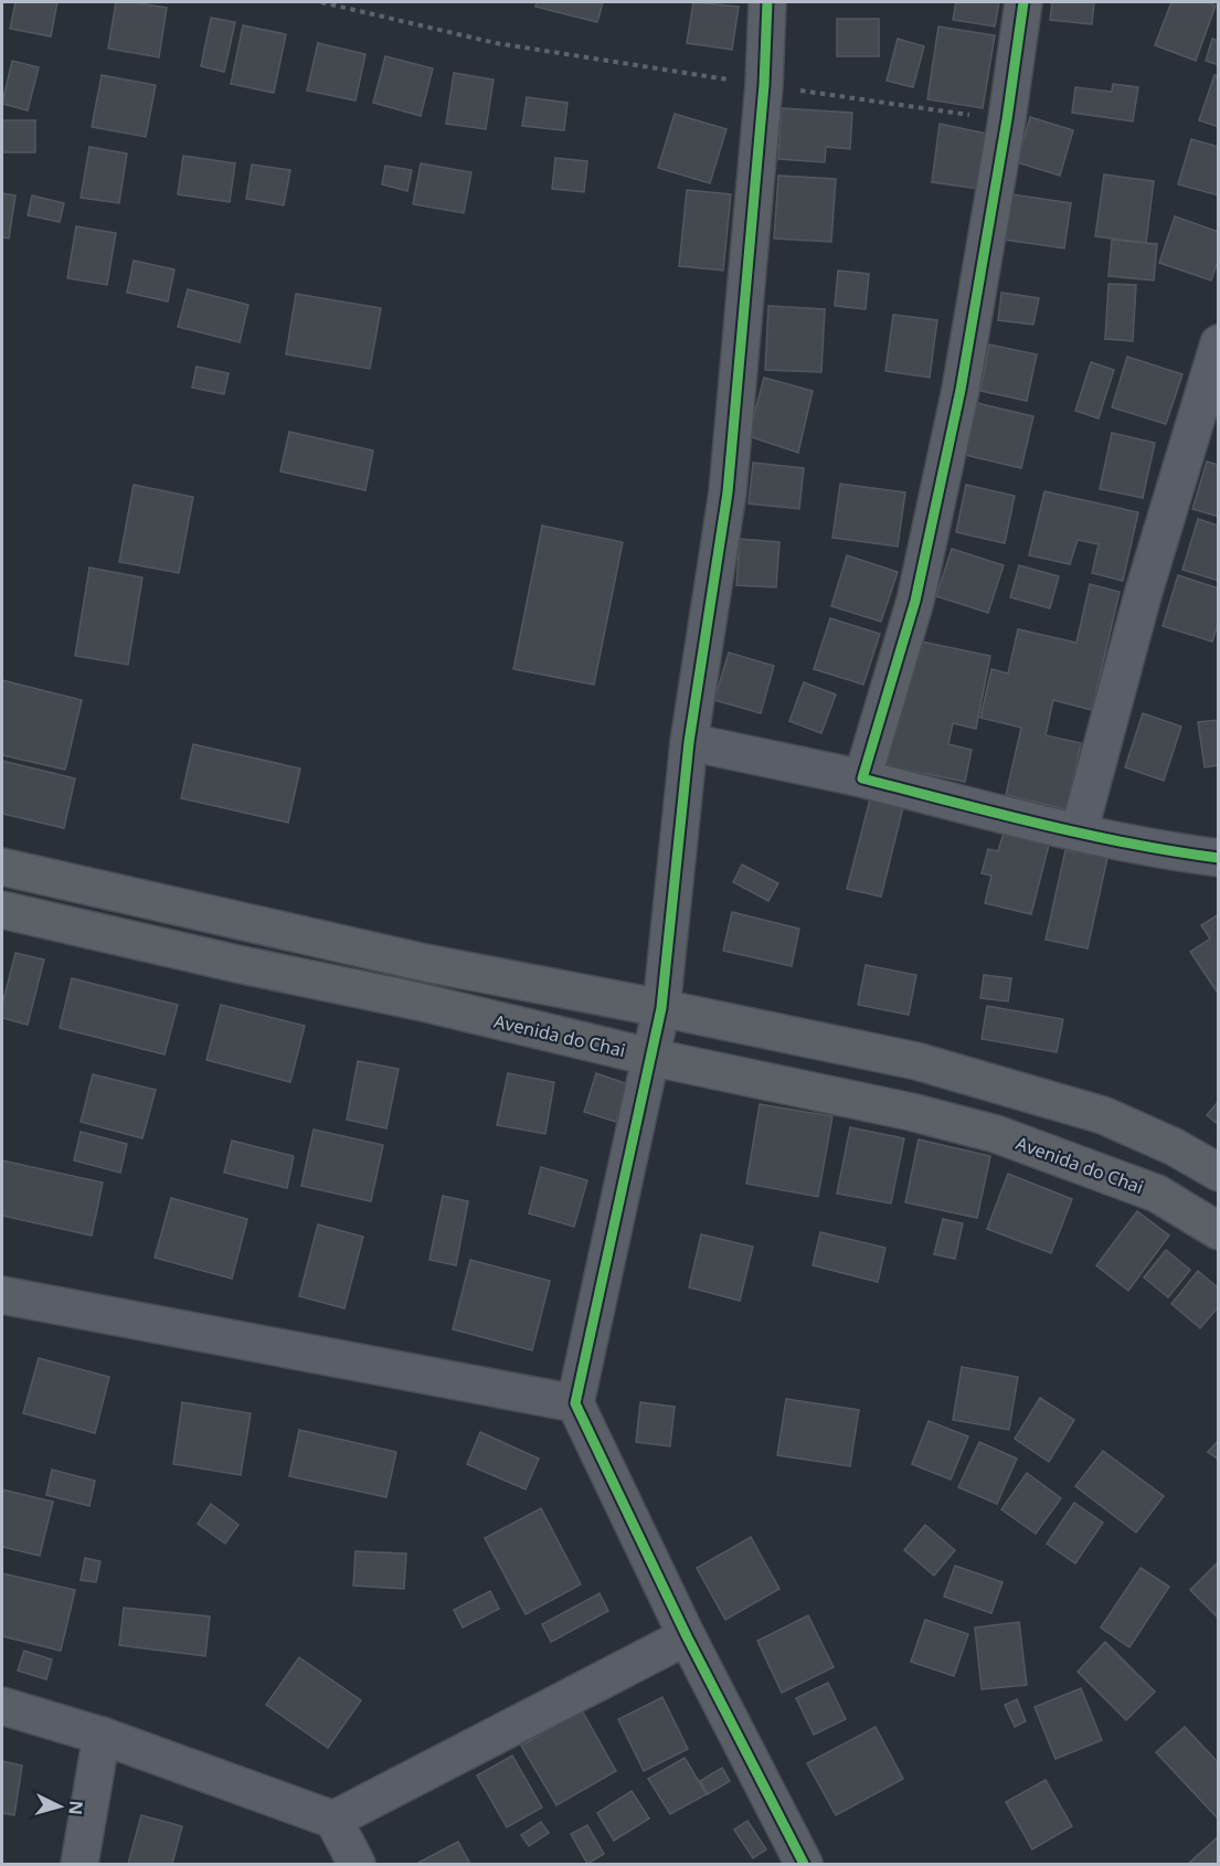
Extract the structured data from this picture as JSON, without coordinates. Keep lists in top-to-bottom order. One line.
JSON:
{"streets":{"main road":["Avenida do Chai"]},"north":"right"}
